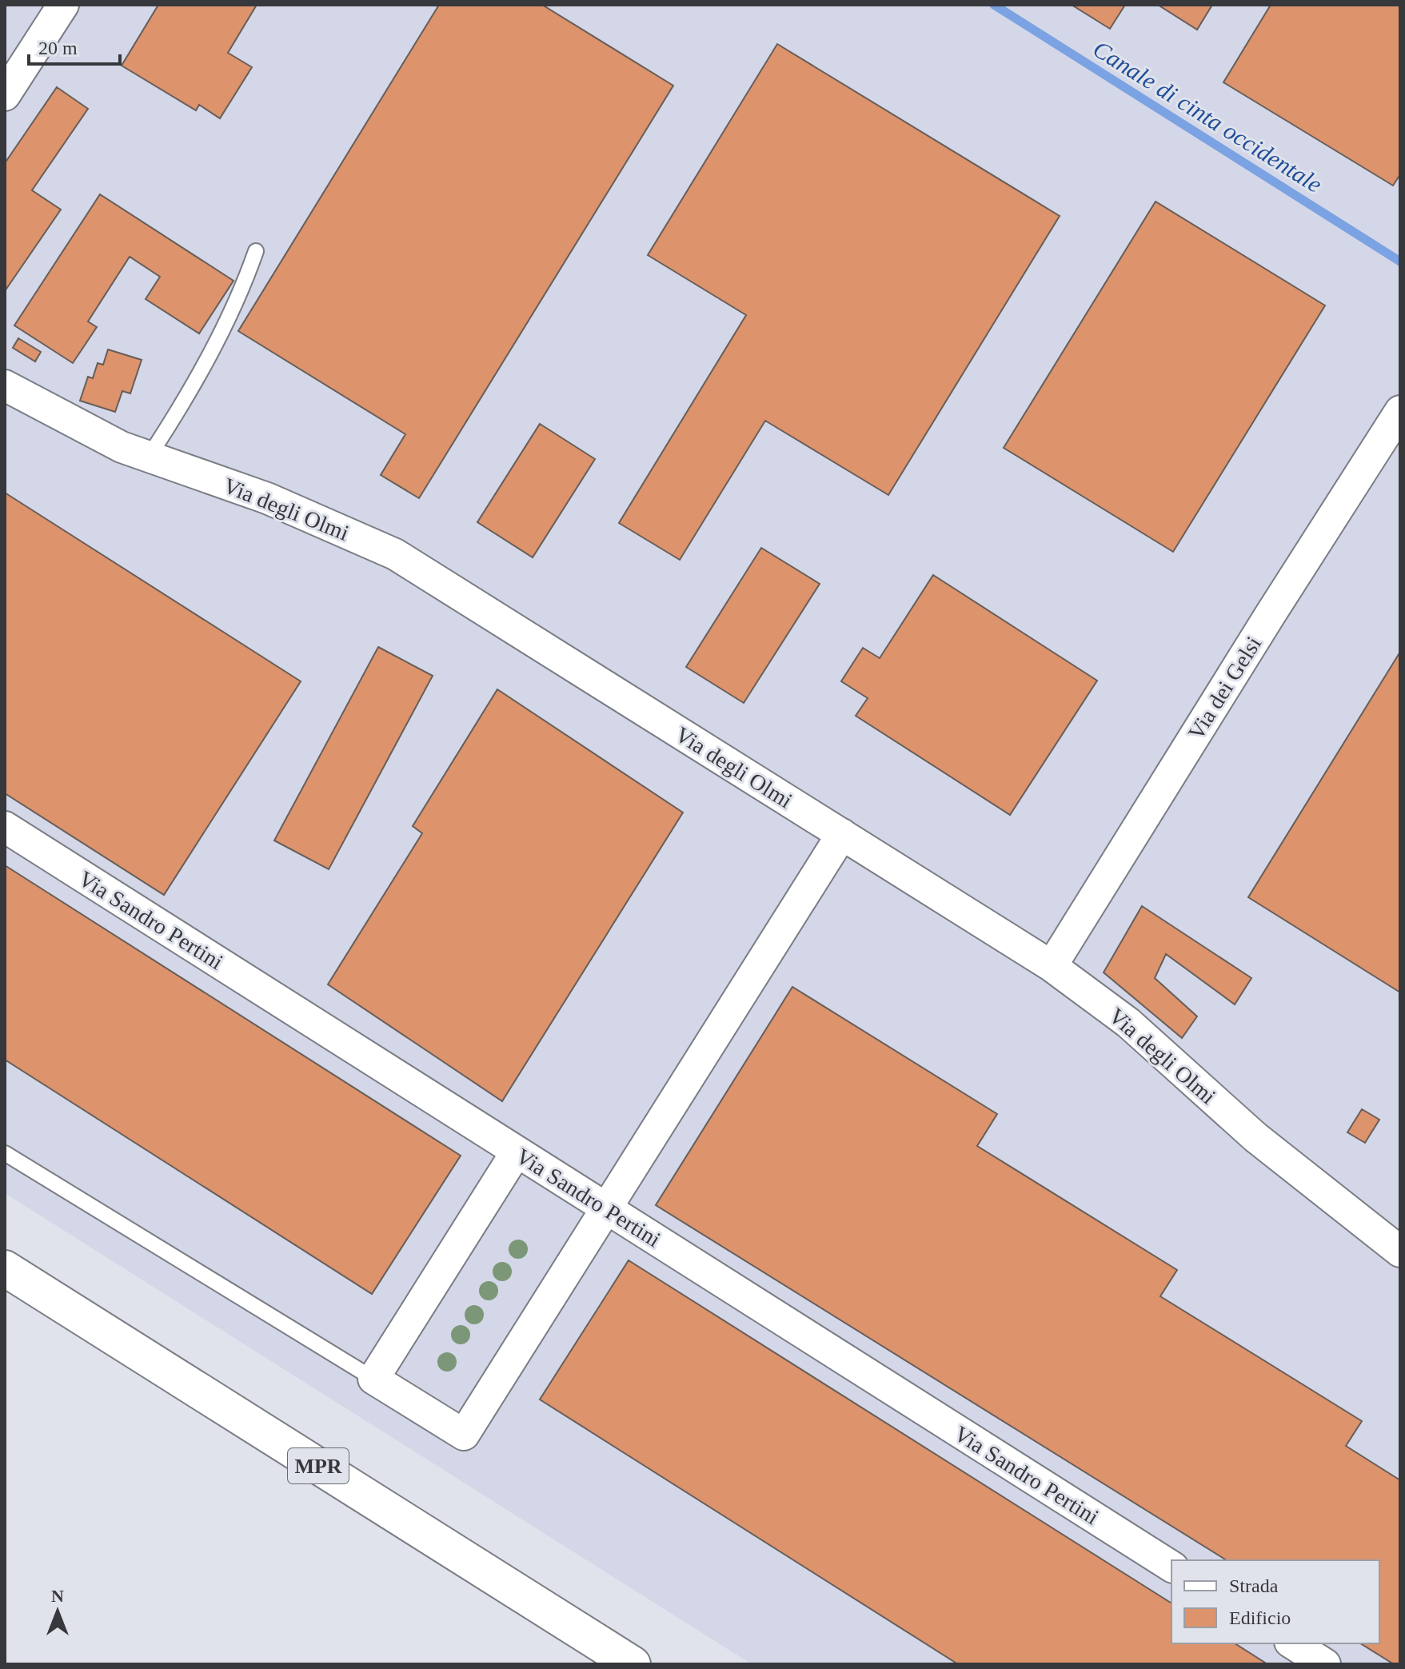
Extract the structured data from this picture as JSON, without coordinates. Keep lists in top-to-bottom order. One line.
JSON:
{"streets":{"main road":["MPR"],"street":["Via degli Olmi","Via dei Gelsi","Via Sandro Pertini"]},"crossings":[["Via degli Olmi","Via dei Gelsi"]],"water":["Canale di cinta occidentale"],"legend":["Strada","Edificio"],"scale_bar":"20 m","north":"top"}
